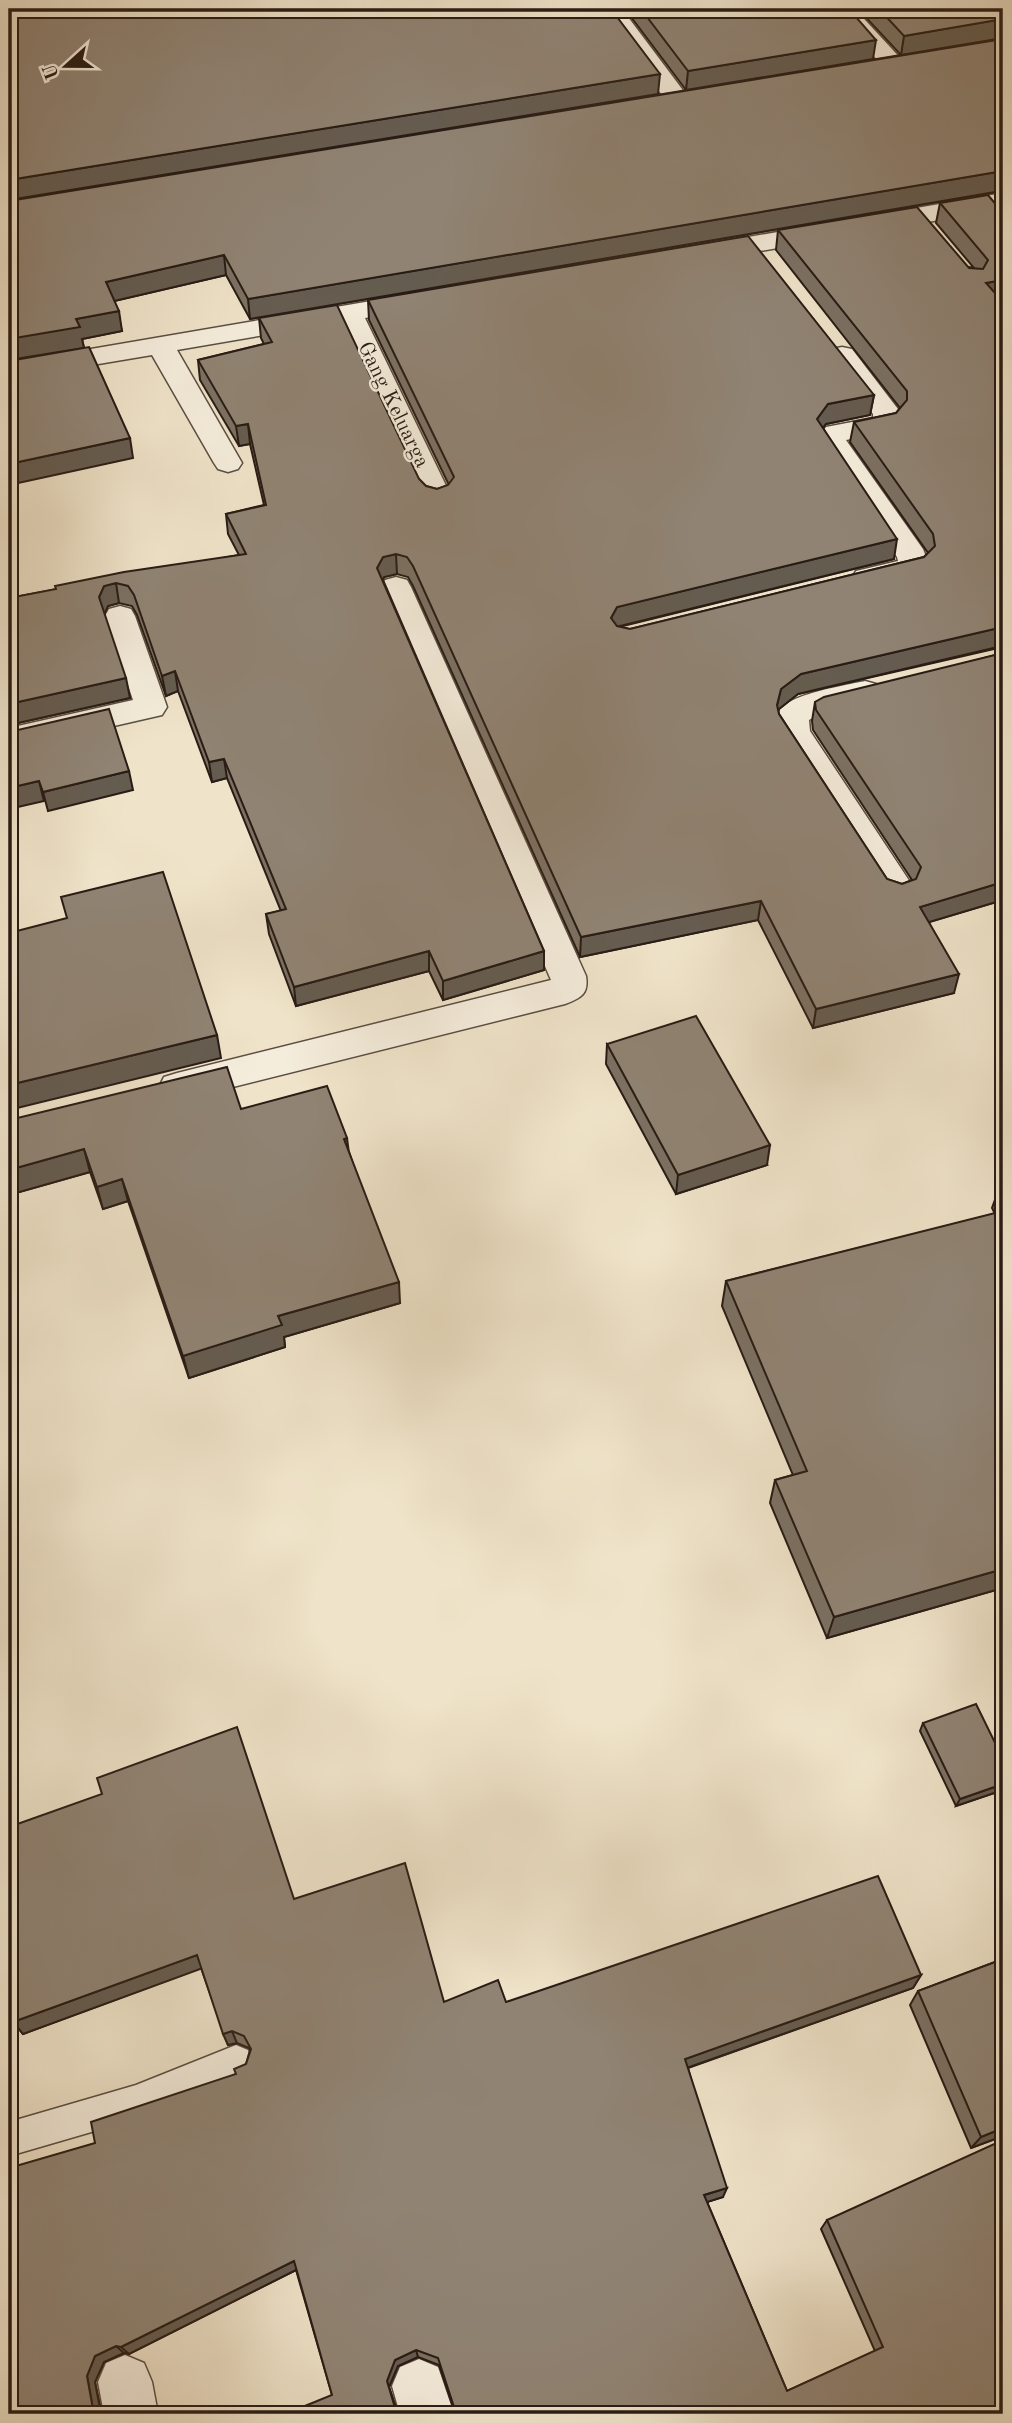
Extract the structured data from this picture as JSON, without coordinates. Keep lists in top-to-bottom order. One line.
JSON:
{"streets":{"street":["Gang Keluarga"]},"north":"left"}
